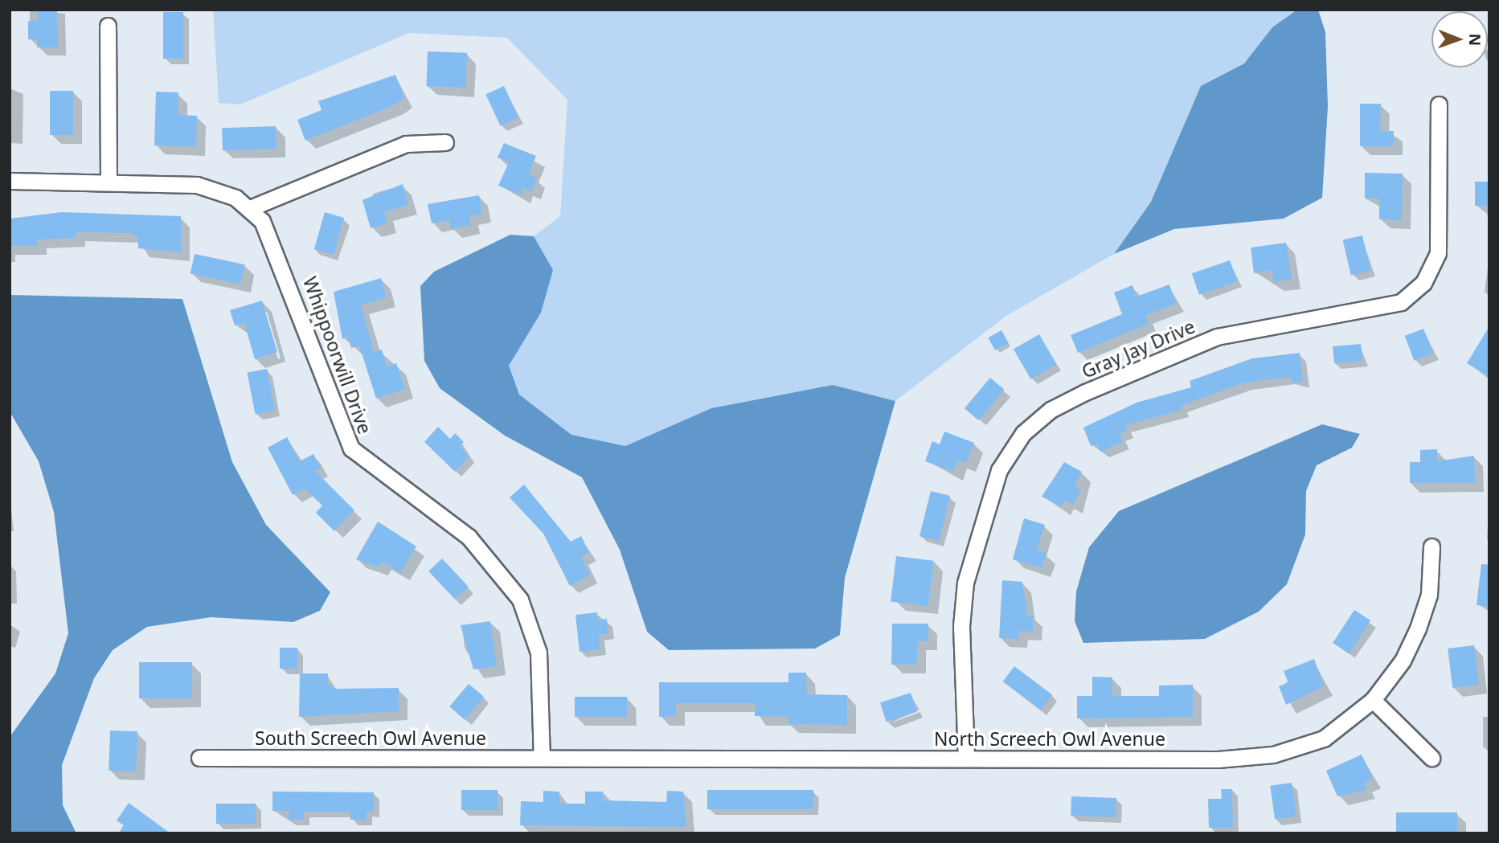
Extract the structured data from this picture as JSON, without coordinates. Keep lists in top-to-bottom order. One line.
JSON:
{"streets":{"street":["Gray Jay Drive","Whippoorwill Drive","South Screech Owl Avenue","North Screech Owl Avenue"]},"crossings":[["Gray Jay Drive","North Screech Owl Avenue"],["Whippoorwill Drive","South Screech Owl Avenue"],["Whippoorwill Drive","North Screech Owl Avenue"],["South Screech Owl Avenue","North Screech Owl Avenue"]],"north":"right"}
